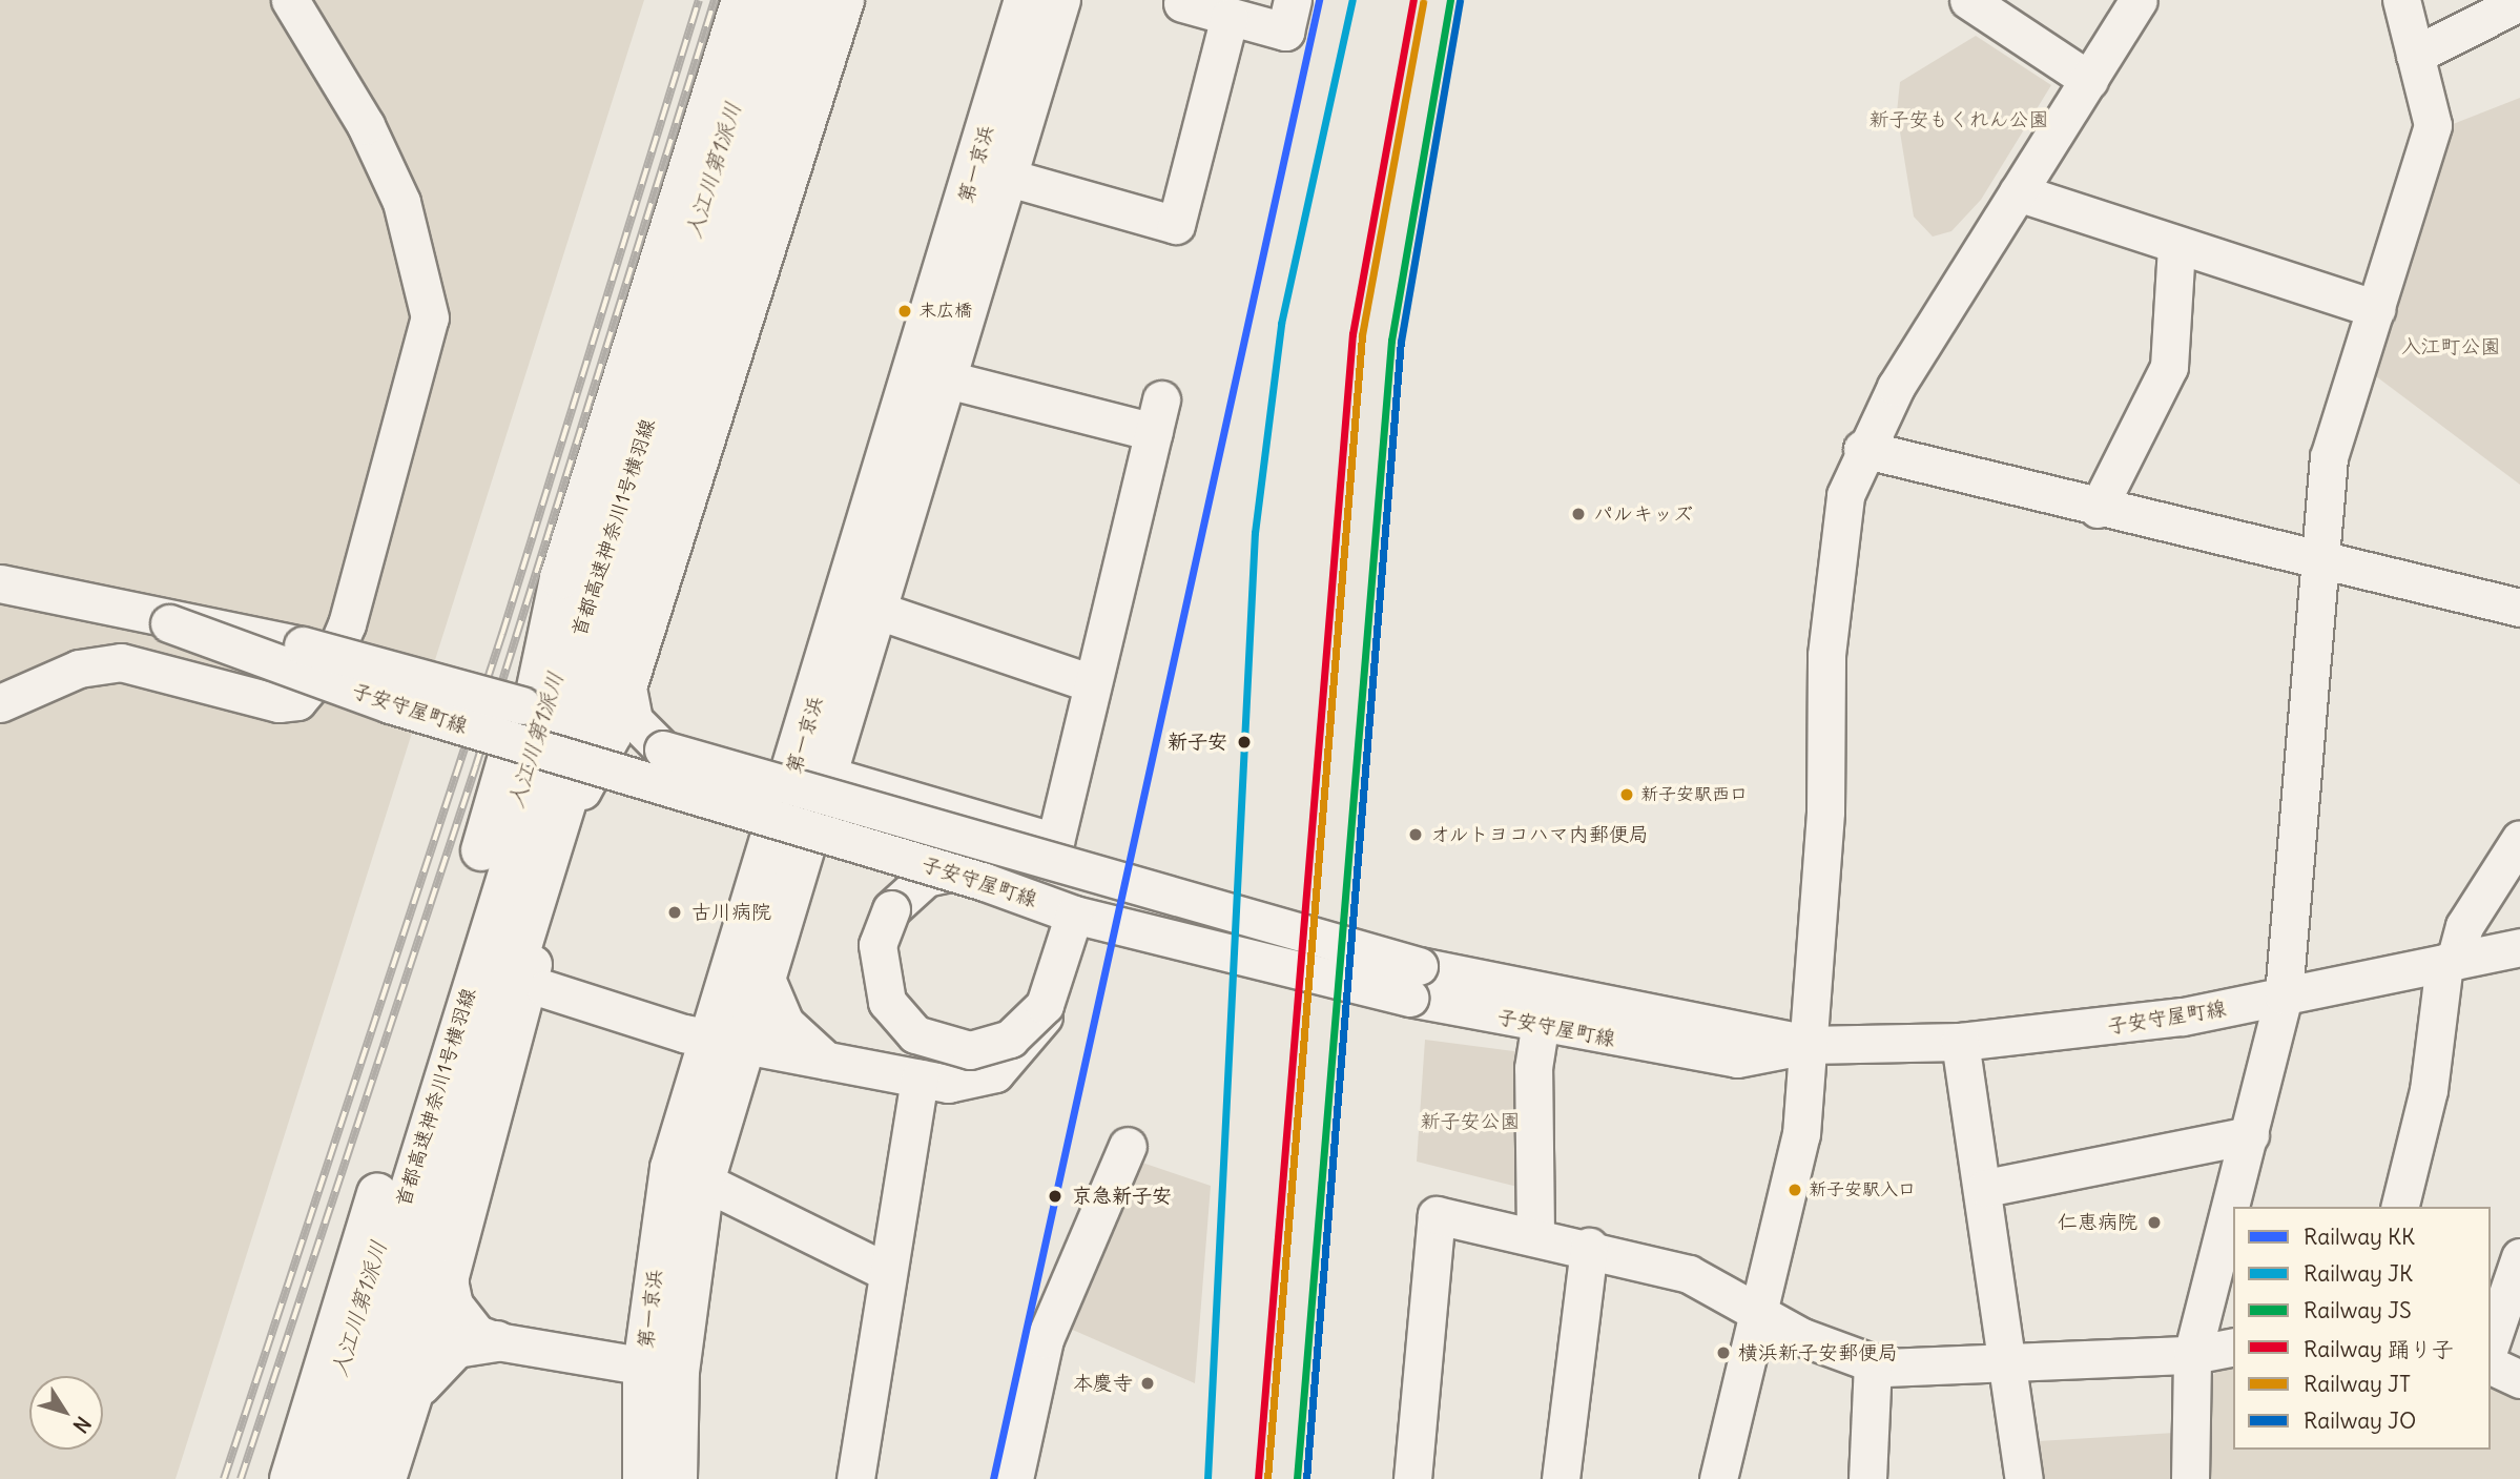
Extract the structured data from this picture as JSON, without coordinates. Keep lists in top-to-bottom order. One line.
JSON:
{"streets":{"highway":["第一京浜","首都高速神奈川1号横羽線"],"street":["子安守屋町線"]},"water":["入江川第1派川"],"parks":["新子安もくれん公園","入江町公園","新子安公園"],"places":["末広橋","パルキッズ","新子安","新子安駅西口","オルトヨコハマ内郵便局","古川病院","新子安駅入口","京急新子安","仁恵病院","横浜新子安郵便局","本慶寺"],"lines":["rail line KK","rail line JK","rail line JS","rail line 踊り子","rail line JO","rail line JT"],"legend":["Railway KK","Railway JK","Railway JS","Railway 踊り子","Railway JT","Railway JO"],"north":"bottom right"}
